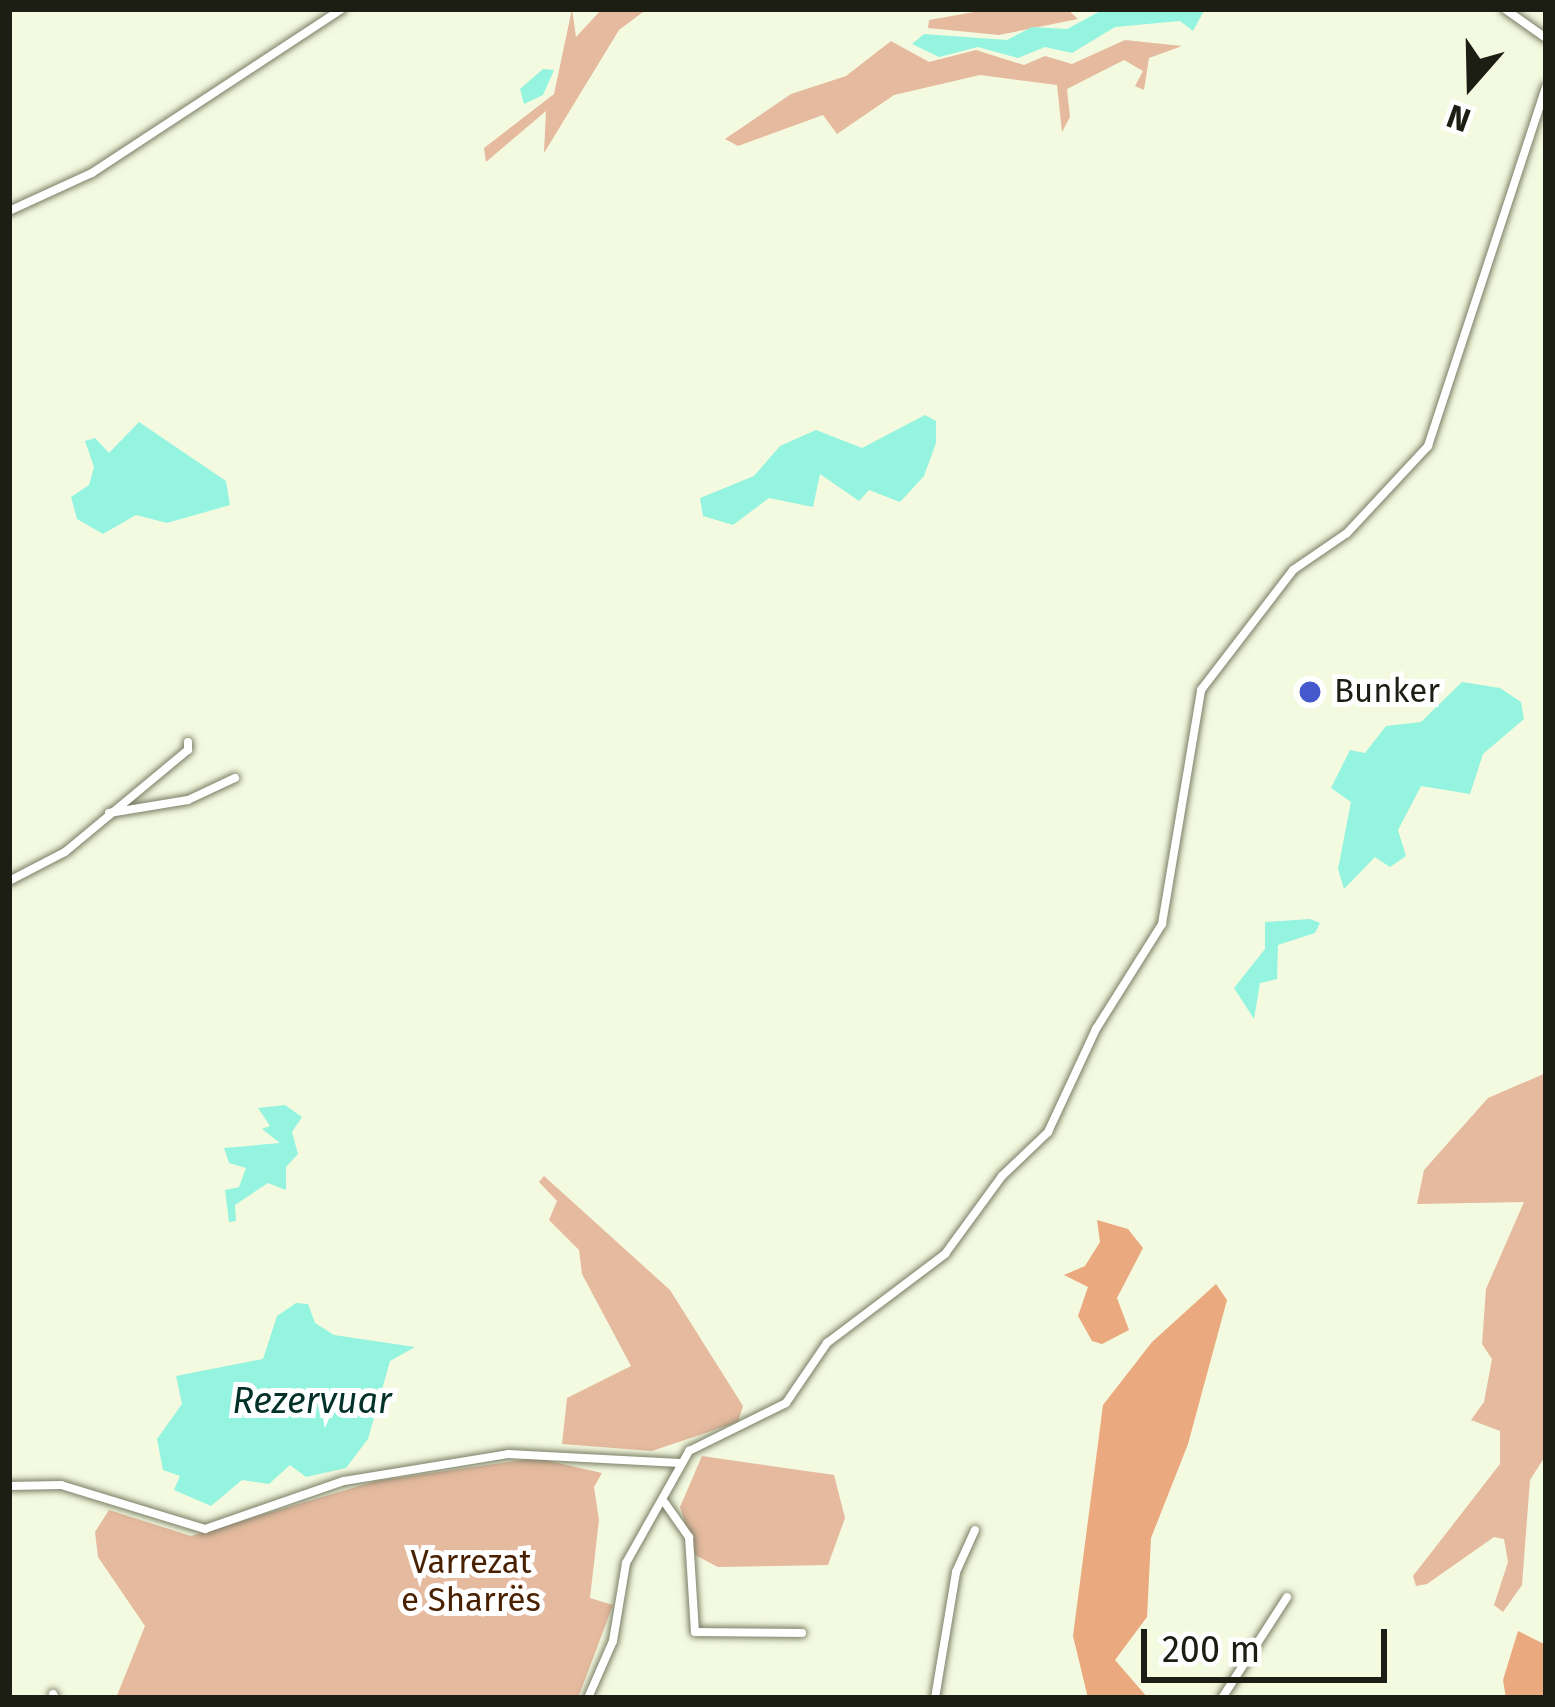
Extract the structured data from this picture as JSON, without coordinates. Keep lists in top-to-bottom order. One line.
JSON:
{"water":["Rezervuar"],"parks":["Varrezat e Sharrës"],"places":["Bunker"],"scale_bar":"200 m","north":"bottom"}
